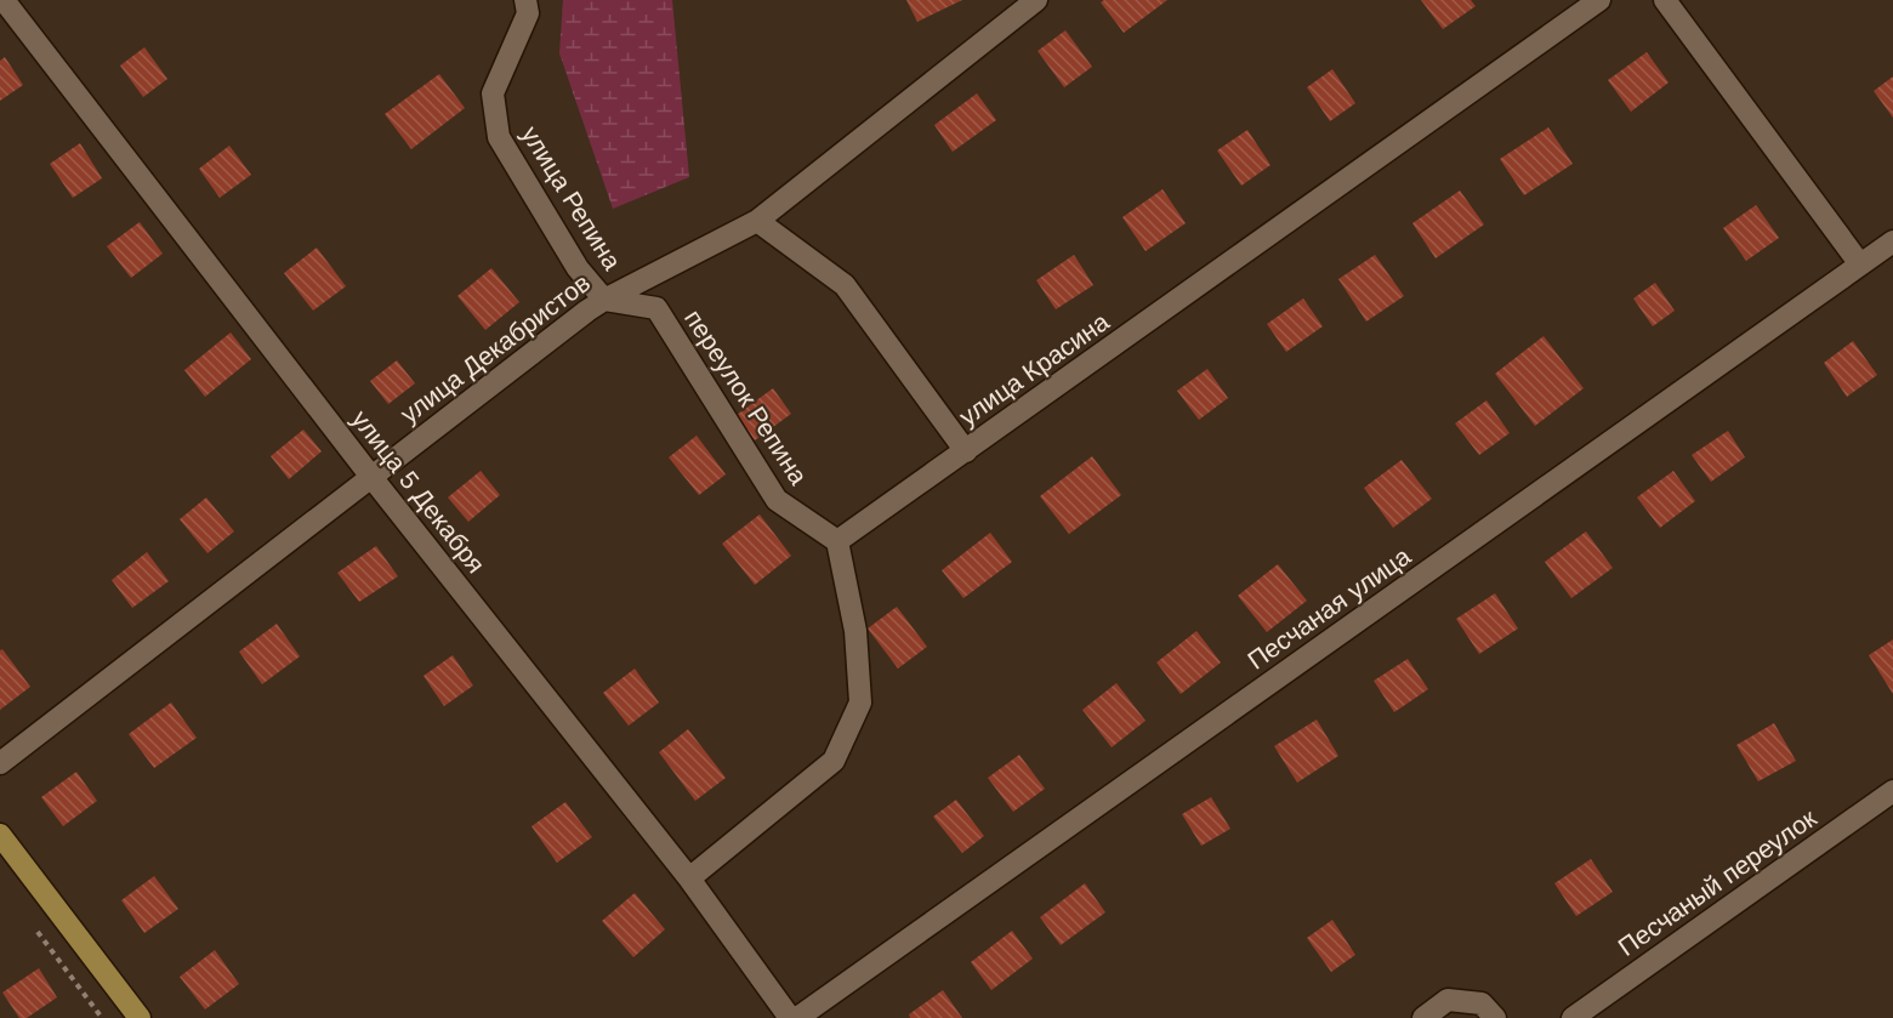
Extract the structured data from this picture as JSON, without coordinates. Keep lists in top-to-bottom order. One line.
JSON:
{"streets":{"street":["улица Репина","улица Декабристов","улица Красина","переулок Репина","улица 5 Декабря","Песчаная улица","Песчаный переулок"]},"crossings":[["улица Репина","улица Декабристов"],["улица Репина","переулок Репина"],["улица Декабристов","переулок Репина"],["улица Декабристов","улица 5 Декабря"],["улица Красина","переулок Репина"]]}
